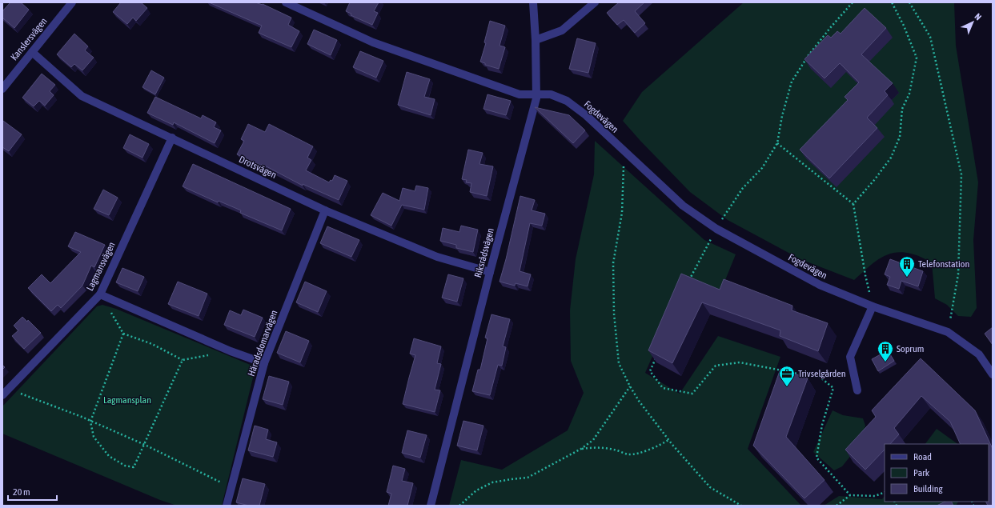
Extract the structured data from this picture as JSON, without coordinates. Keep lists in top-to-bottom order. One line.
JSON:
{"streets":{"street":["Kanslersvägen","Fogdevägen","Drotsvägen","Riksrådsvägen","Lagmansvägen","Häradsdomarvägen"]},"crossings":[["Kanslersvägen","Drotsvägen"],["Fogdevägen","Riksrådsvägen"],["Drotsvägen","Riksrådsvägen"],["Drotsvägen","Lagmansvägen"],["Drotsvägen","Häradsdomarvägen"]],"parks":["Lagmansplan"],"places":{"building":["Telefonstation","Soprum"],"office":["Trivselgården"]},"legend":["Road","Park","Building"],"scale_bar":"20 m","north":"top right"}
